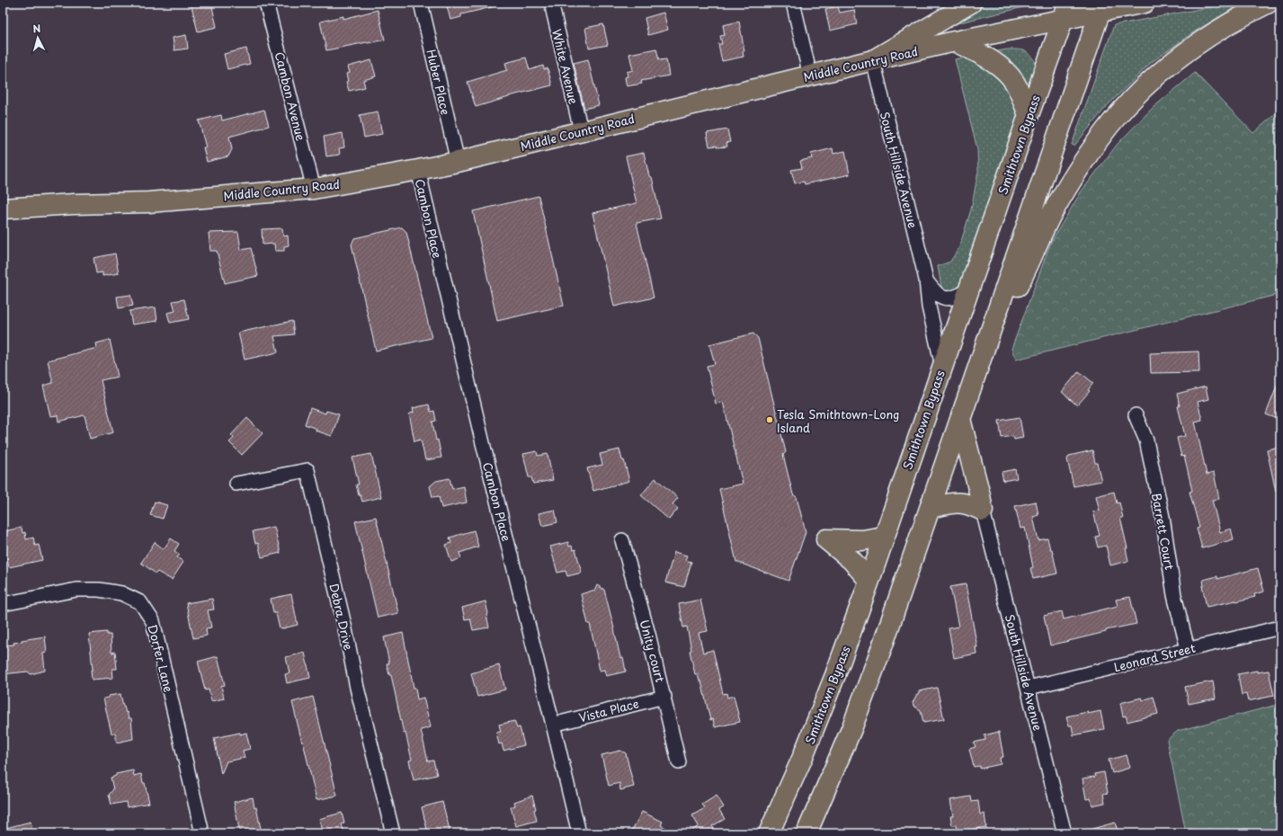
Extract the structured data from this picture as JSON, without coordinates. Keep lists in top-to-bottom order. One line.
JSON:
{"streets":{"main road":["Middle Country Road","Smithtown Bypass"],"street":["White Avenue","Huber Place","Cambon Avenue","South Hillside Avenue","Cambon Place","Barrett Court","Debra Drive","Unity court","Leonard Street","Dorfer Lane","Vista Place"]},"crossings":[["Middle Country Road","White Avenue"],["Middle Country Road","Huber Place"],["Middle Country Road","Cambon Avenue"],["Middle Country Road","Smithtown Bypass"],["Middle Country Road","South Hillside Avenue"],["Middle Country Road","Cambon Place"],["Smithtown Bypass","South Hillside Avenue"],["South Hillside Avenue","Leonard Street"],["Cambon Place","Vista Place"],["Barrett Court","Leonard Street"],["Unity court","Vista Place"]],"places":["Tesla Smithtown-Long Island"],"north":"top"}
